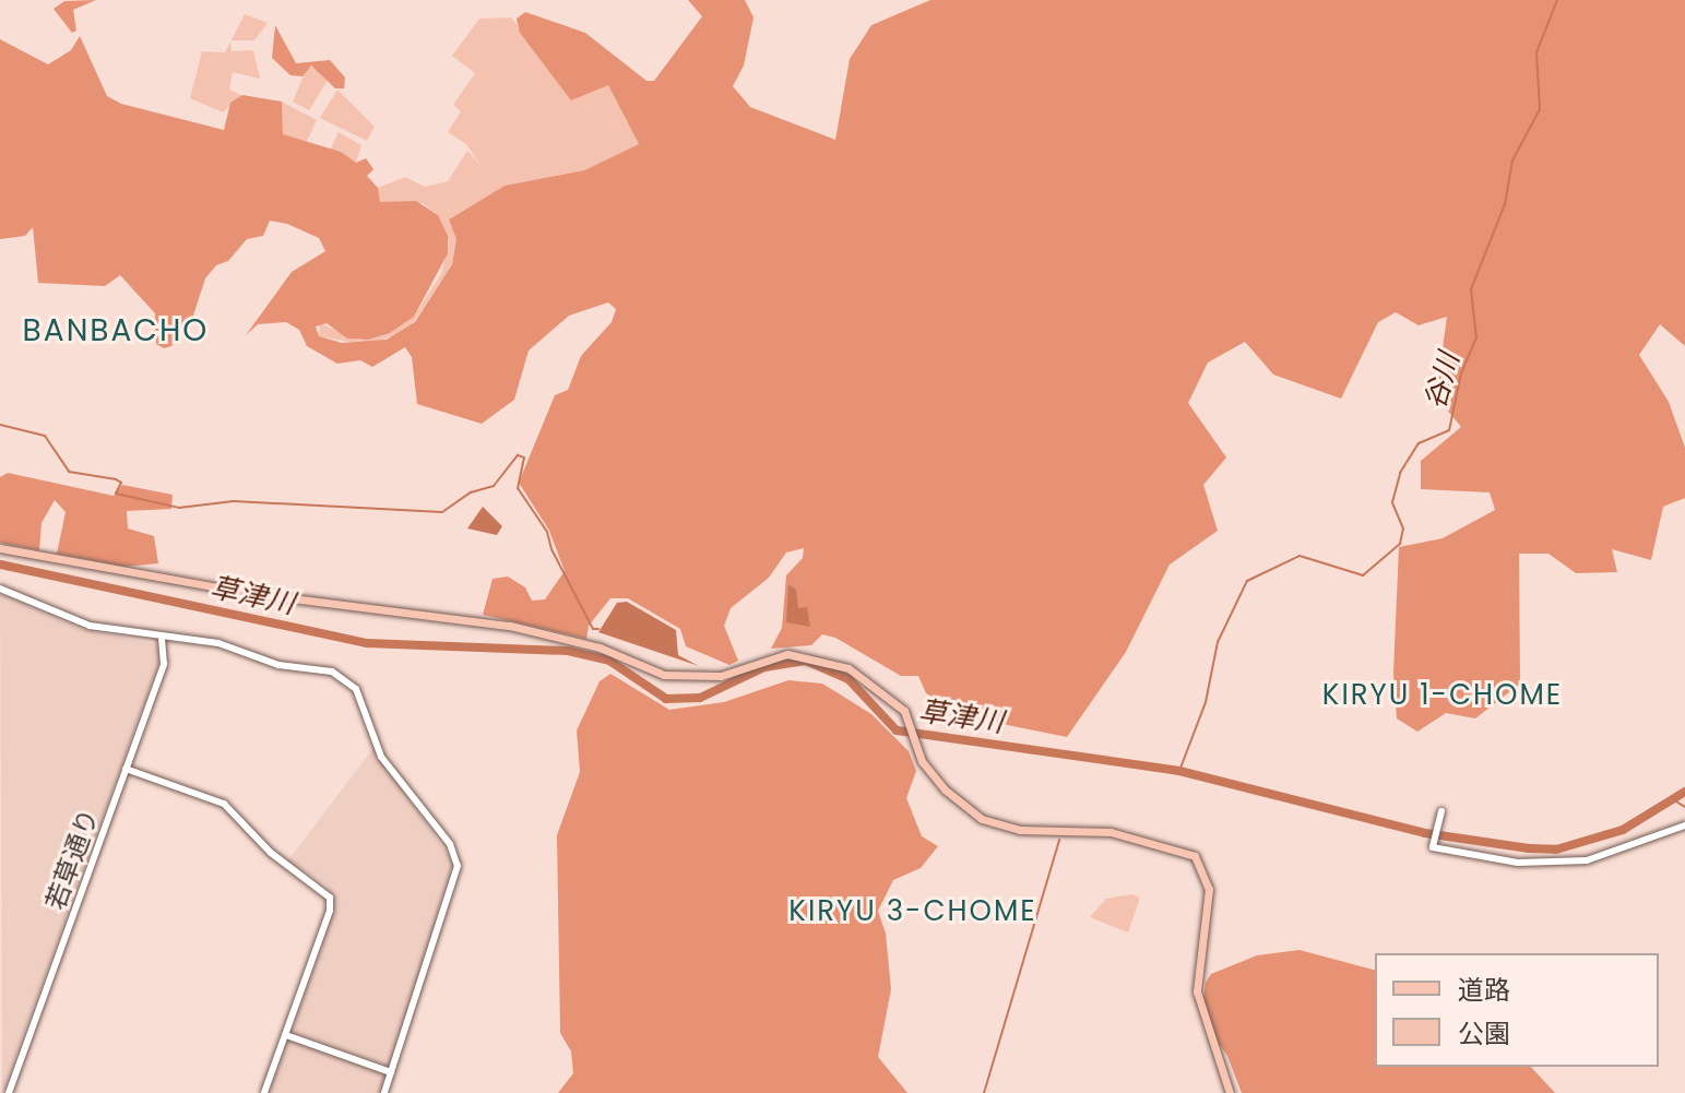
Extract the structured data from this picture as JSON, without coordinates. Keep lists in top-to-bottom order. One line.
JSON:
{"streets":{"street":["若草通り"]},"districts":["BANBACHO","KIRYU 1-CHOME","KIRYU 3-CHOME"],"water":["谷川","草津川"],"legend":["道路","公園"]}
